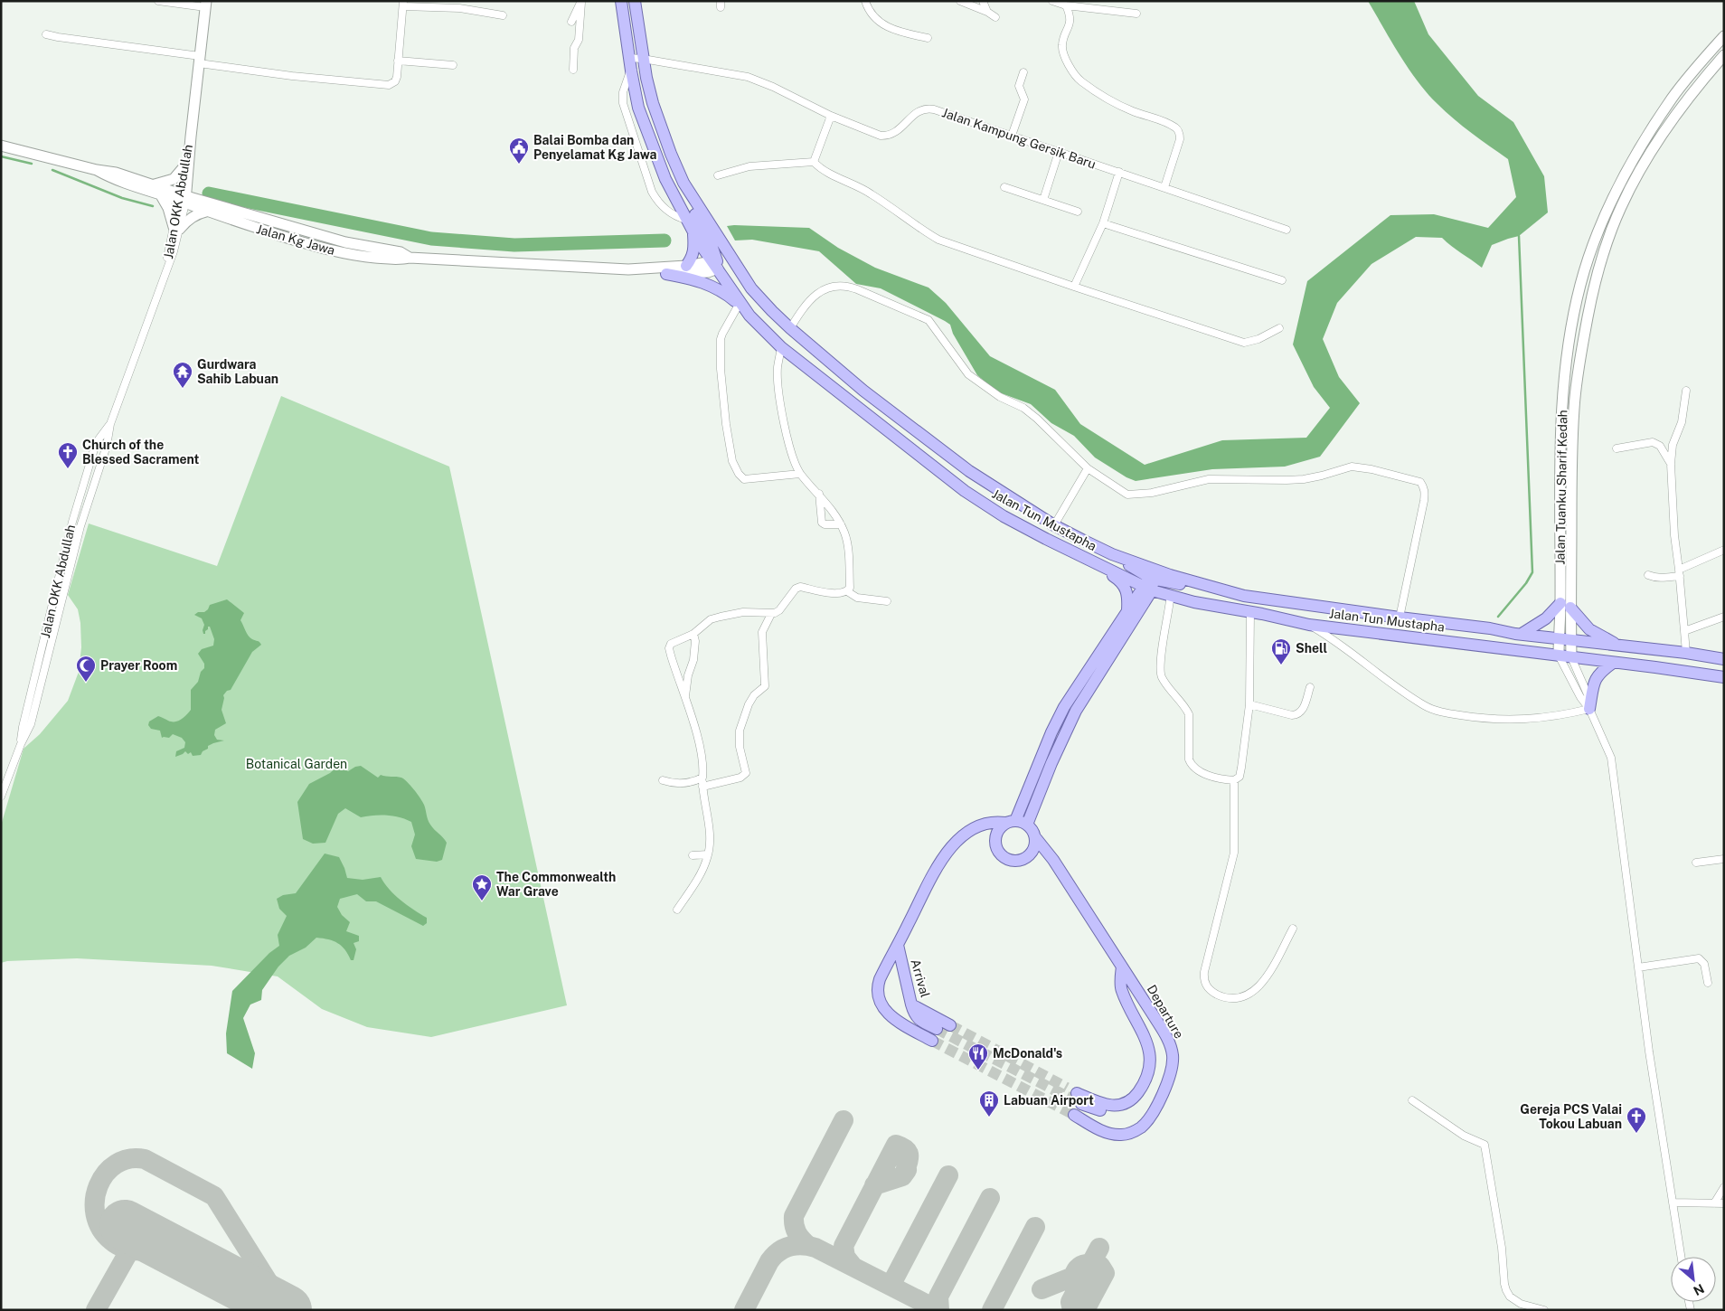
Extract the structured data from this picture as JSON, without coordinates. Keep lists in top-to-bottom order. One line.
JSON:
{"streets":{"main road":["Jalan OKK Abdullah","Jalan Kg Jawa","Jalan Tuanku Sharif Kedah","Jalan Tun Mustapha","Arrival","Departure"],"street":["Jalan Kampung Gersik Baru"]},"crossings":[["Jalan Kampung Gersik Baru","Jalan Tun Mustapha"],["Jalan OKK Abdullah","Jalan Kg Jawa"],["Jalan Kg Jawa","Jalan Tun Mustapha"],["Jalan Tuanku Sharif Kedah","Jalan Tun Mustapha"]],"parks":["Botanical Garden"],"places":{"public building":["Balai Bomba dan Penyelamat Kg Jawa"],"temple":["Gurdwara Sahib Labuan"],"church":["Church of the Blessed Sacrament","Gereja PCS Valai Tokou Labuan"],"fuel station":["Shell"],"mosque":["Prayer Room"],"place":["The Commonwealth War Grave"],"restaurant":["McDonald's"],"building":["Labuan Airport"]},"north":"bottom right"}
